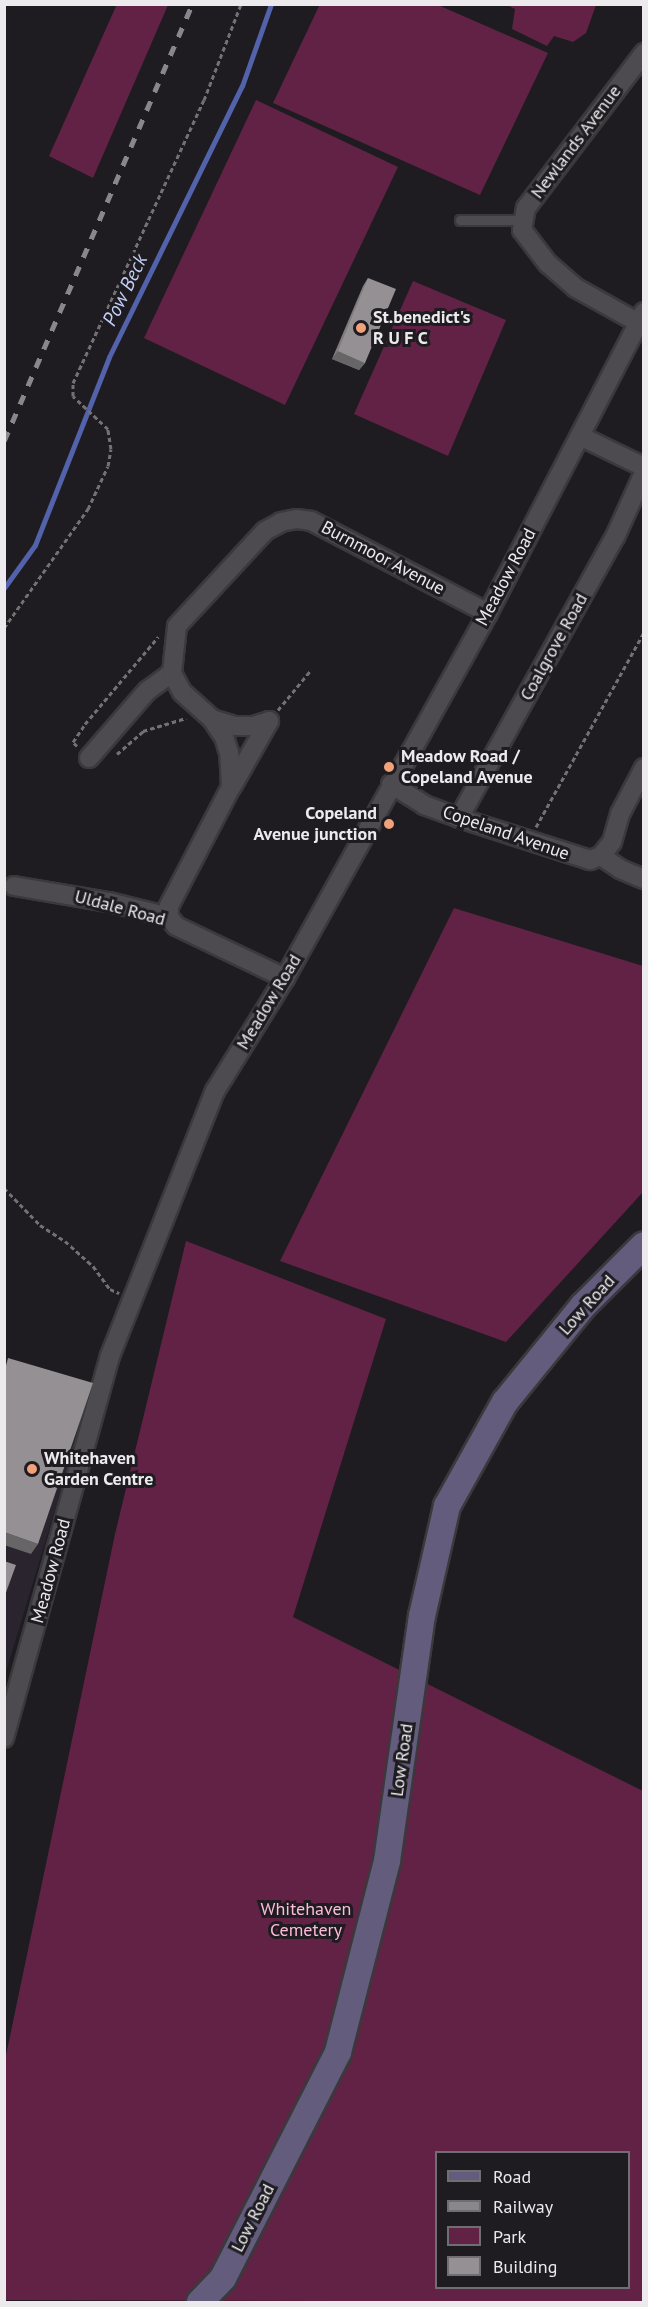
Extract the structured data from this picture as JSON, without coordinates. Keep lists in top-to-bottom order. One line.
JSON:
{"streets":{"main road":["Low Road"],"street":["Newlands Avenue","Burnmoor Avenue","Meadow Road","Coalgrove Road","Copeland Avenue","Uldale Road"]},"crossings":[["Newlands Avenue","Meadow Road"],["Burnmoor Avenue","Meadow Road"],["Meadow Road","Copeland Avenue"],["Meadow Road","Uldale Road"],["Coalgrove Road","Copeland Avenue"]],"water":["Pow Beck"],"parks":["Whitehaven Cemetery"],"places":["St.benedict's R U F C","Meadow Road / Copeland Avenue","Copeland Avenue junction","Whitehaven Garden Centre"],"legend":["Road","Railway","Park","Building"]}
